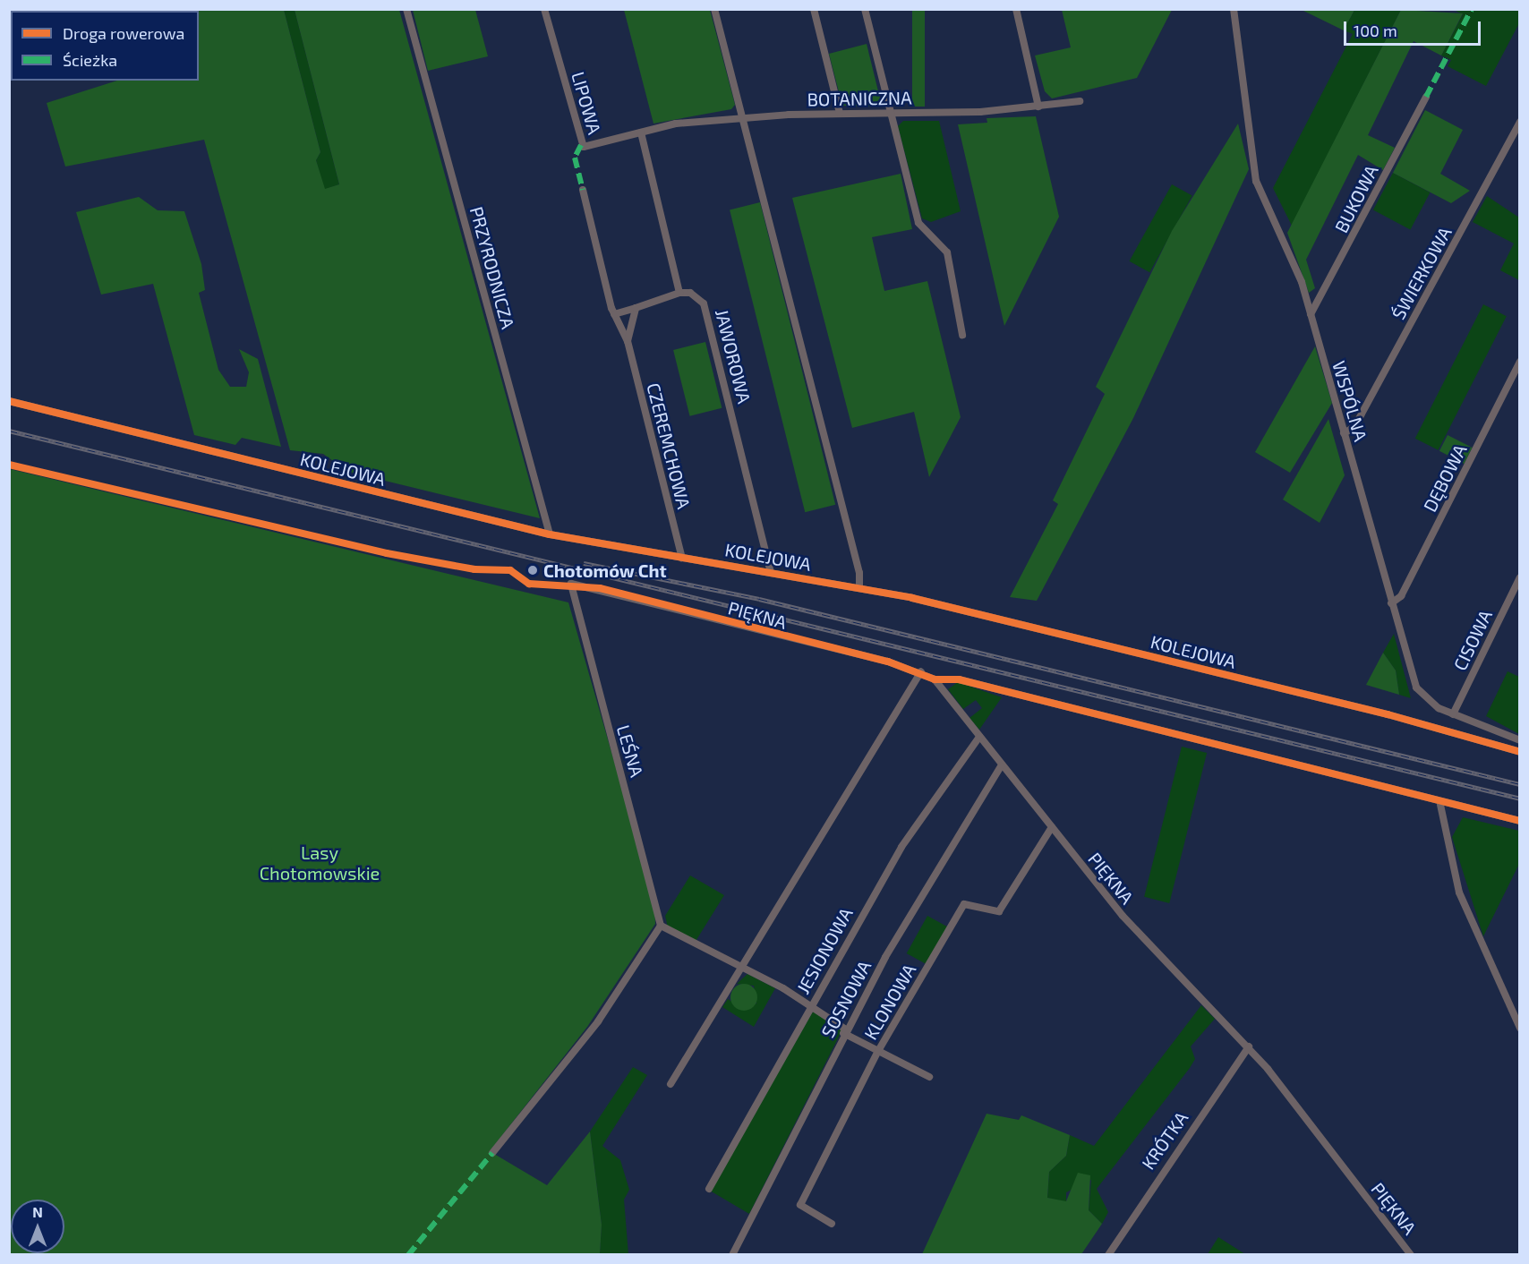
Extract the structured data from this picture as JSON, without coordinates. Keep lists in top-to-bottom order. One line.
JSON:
{"streets":{"street":["BOTANICZNA","LIPOWA","BUKOWA","PRZYRODNICZA","ŚWIERKOWA","JAWOROWA","WSPÓLNA","CZEREMCHOWA","KOLEJOWA","DĘBOWA","PIĘKNA","CISOWA","LEŚNA","JESIONOWA","SOSNOWA","KLONOWA","KRÓTKA"]},"crossings":[["BOTANICZNA","LIPOWA"],["BUKOWA","WSPÓLNA"],["PRZYRODNICZA","KOLEJOWA"],["ŚWIERKOWA","WSPÓLNA"],["JAWOROWA","KOLEJOWA"],["WSPÓLNA","DĘBOWA"],["WSPÓLNA","CISOWA"],["CZEREMCHOWA","KOLEJOWA"],["PIĘKNA","LEŚNA"],["PIĘKNA","JESIONOWA"],["PIĘKNA","SOSNOWA"],["PIĘKNA","KLONOWA"],["PIĘKNA","KRÓTKA"]],"parks":["Lasy Chotomowskie"],"places":["Chotomów Cht"],"legend":["Droga rowerowa","Ścieżka"],"scale_bar":"100 m","north":"top"}
